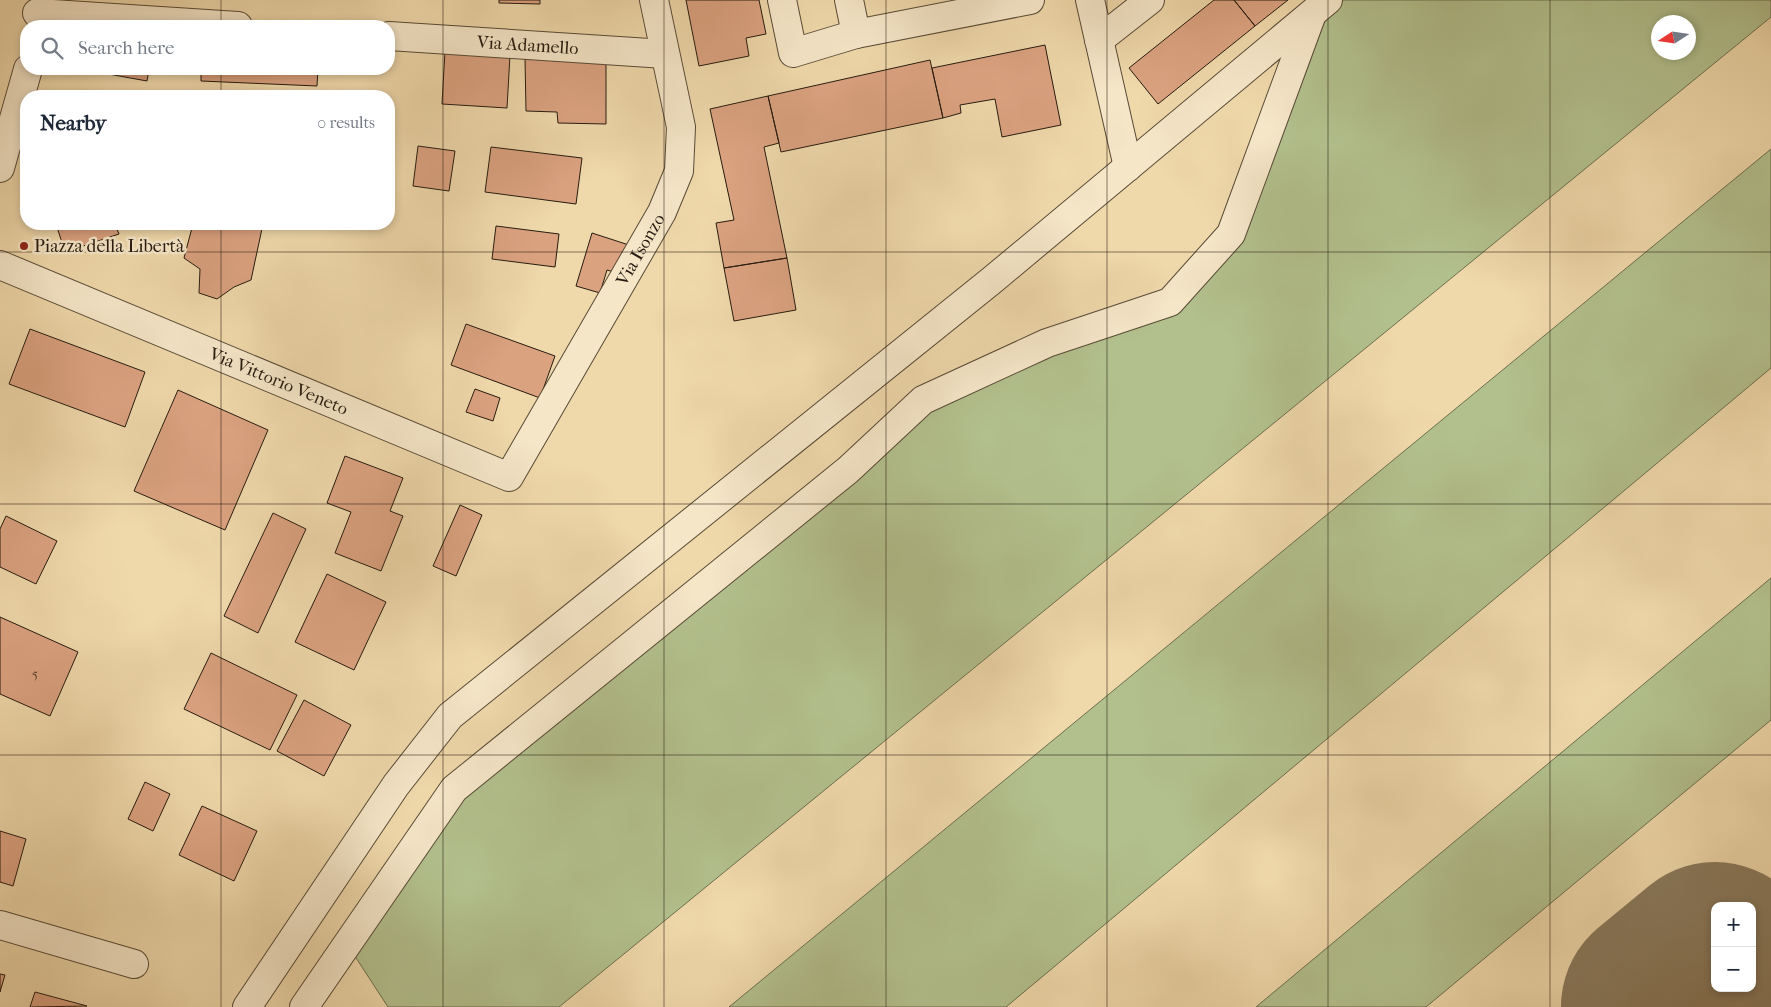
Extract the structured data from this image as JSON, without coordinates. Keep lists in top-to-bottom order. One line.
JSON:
{"streets":{"street":["Via Adamello","Via Isonzo","Via Vittorio Veneto"]},"crossings":[["Via Adamello","Via Isonzo"],["Via Isonzo","Via Vittorio Veneto"]],"places":["Piazza della Libertà"],"house_numbers":["5"],"north":"left","page":{"search":"Search here","heading":["Nearby","0 results"],"map_buttons":["+","−"]}}
